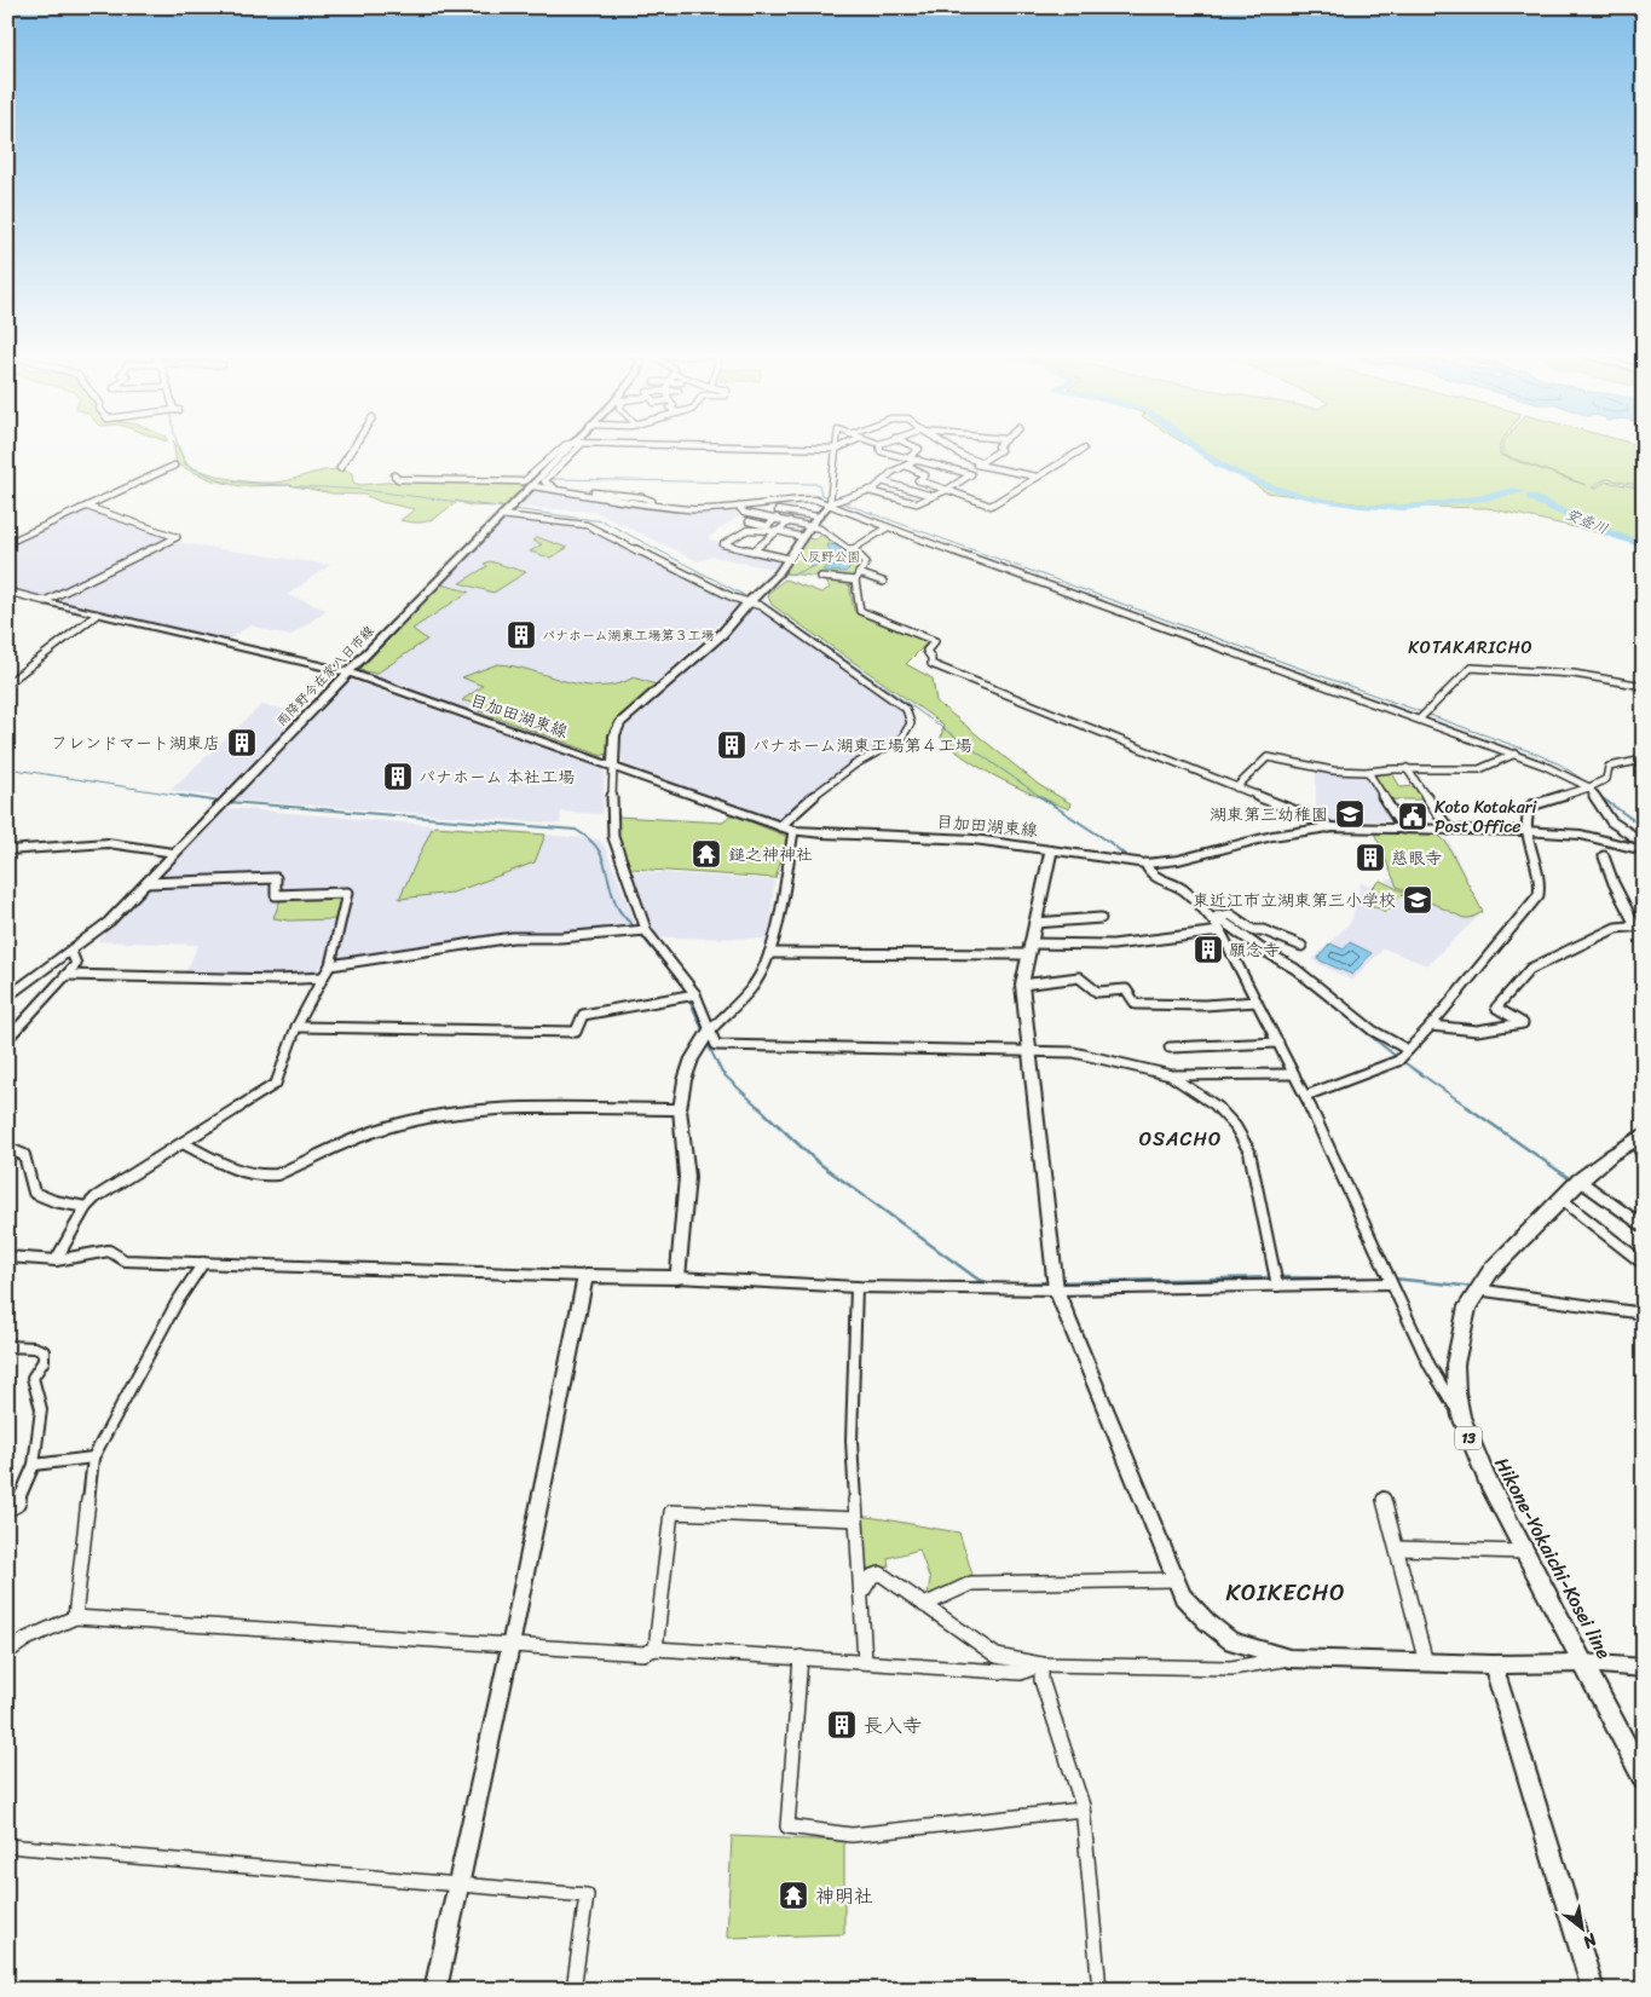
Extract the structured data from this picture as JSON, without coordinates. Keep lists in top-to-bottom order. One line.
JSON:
{"streets":{"main road":["雨降野今在家八日市線","目加田湖東線","13","Hikone-Yokaichi-Kosei line"]},"crossings":[["雨降野今在家八日市線","目加田湖東線"]],"districts":["KOTAKARICHO","OSACHO","KOIKECHO"],"water":["安壺川"],"parks":["八反野公園"],"places":{"building":["パナホーム湖東工場第３工場","フレンドマート湖東店","パナホーム湖東工場第４工場","パナホーム 本社工場","慈眼寺","願念寺","長入寺"],"school or university":["湖東第三幼稚園","東近江市立湖東第三小学校"],"public building":["Koto Kotakari Post Office"],"temple":["鎚之神神社","神明社"]},"north":"bottom right"}
